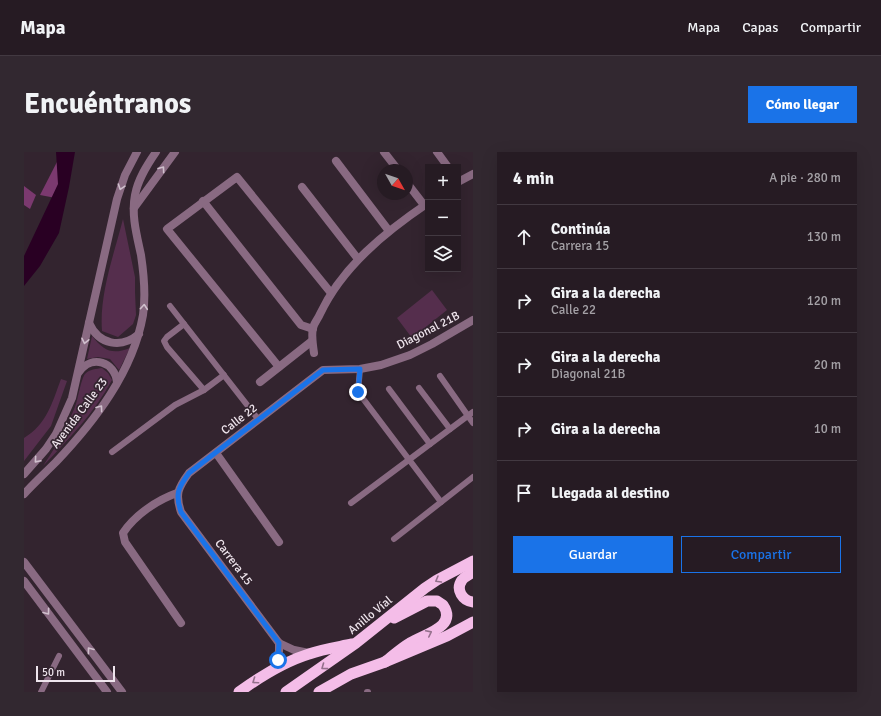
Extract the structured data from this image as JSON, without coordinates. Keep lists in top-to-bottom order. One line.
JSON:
{"streets":{"highway":["Anillo Víal"],"street":["Diagonal 21B","Avenida Calle 23","Calle 22","Carrera 15"]},"crossings":[["Diagonal 21B","Calle 22"],["Calle 22","Carrera 15"]],"scale_bar":"50 m","north":"bottom right","page":{"header":"Mapa","nav":["Mapa","Capas","Compartir"],"buttons":["Cómo llegar",["Guardar","Compartir"]],"title":"Encuéntranos","heading":["4 min","A pie · 280 m"],"map_buttons":["+","−"],"list":[["Continúa","Carrera 15","130 m"],["Gira a la derecha","Calle 22","120 m"],["Gira a la derecha","Diagonal 21B","20 m"],["Gira a la derecha","10 m"],"Llegada al destino"],"scale":"50 m"}}
